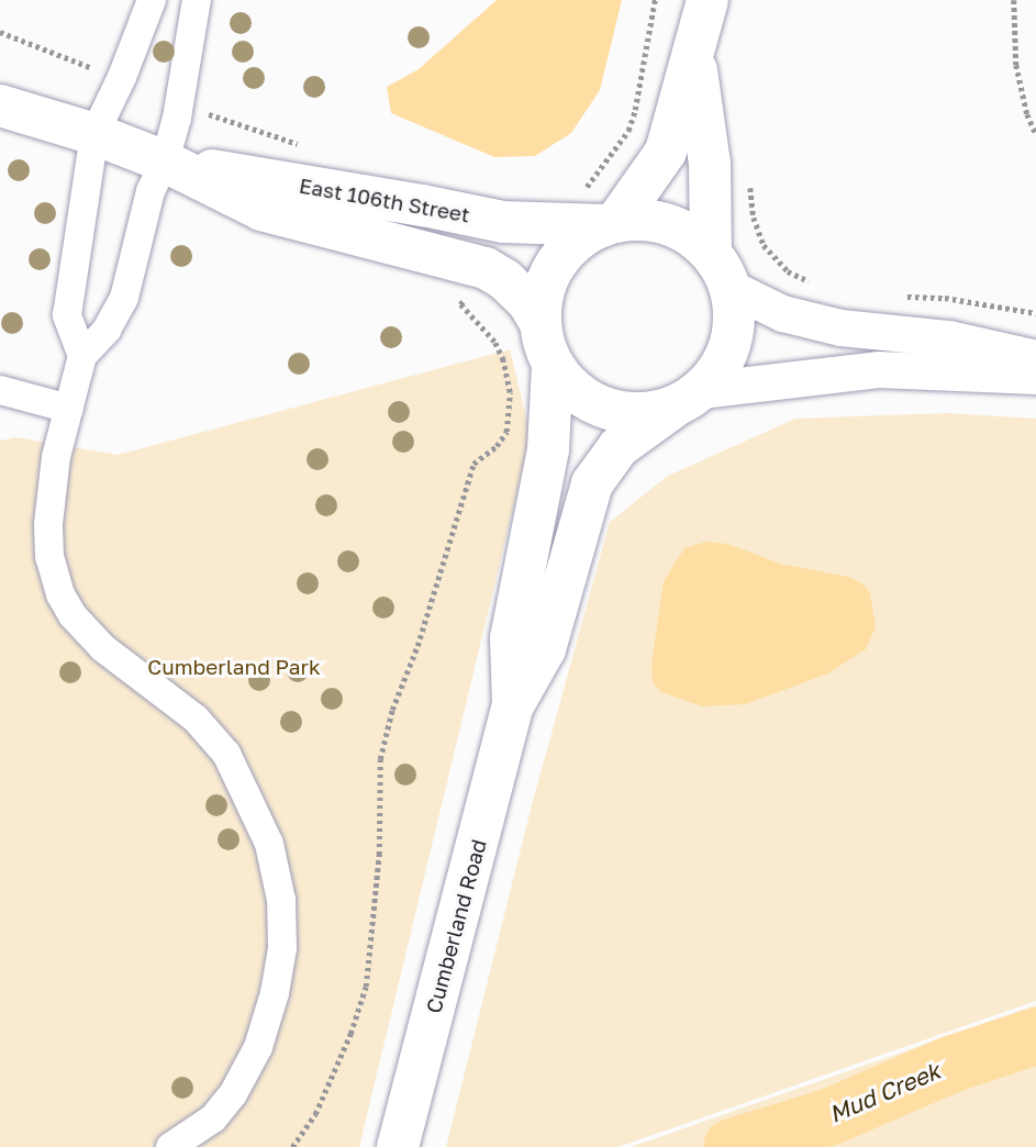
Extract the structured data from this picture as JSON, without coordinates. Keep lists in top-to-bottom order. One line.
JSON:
{"streets":{"main road":["East 106th Street","Cumberland Road"]},"crossings":[["East 106th Street","Cumberland Road"]],"water":["Mud Creek"],"parks":["Cumberland Park"]}
